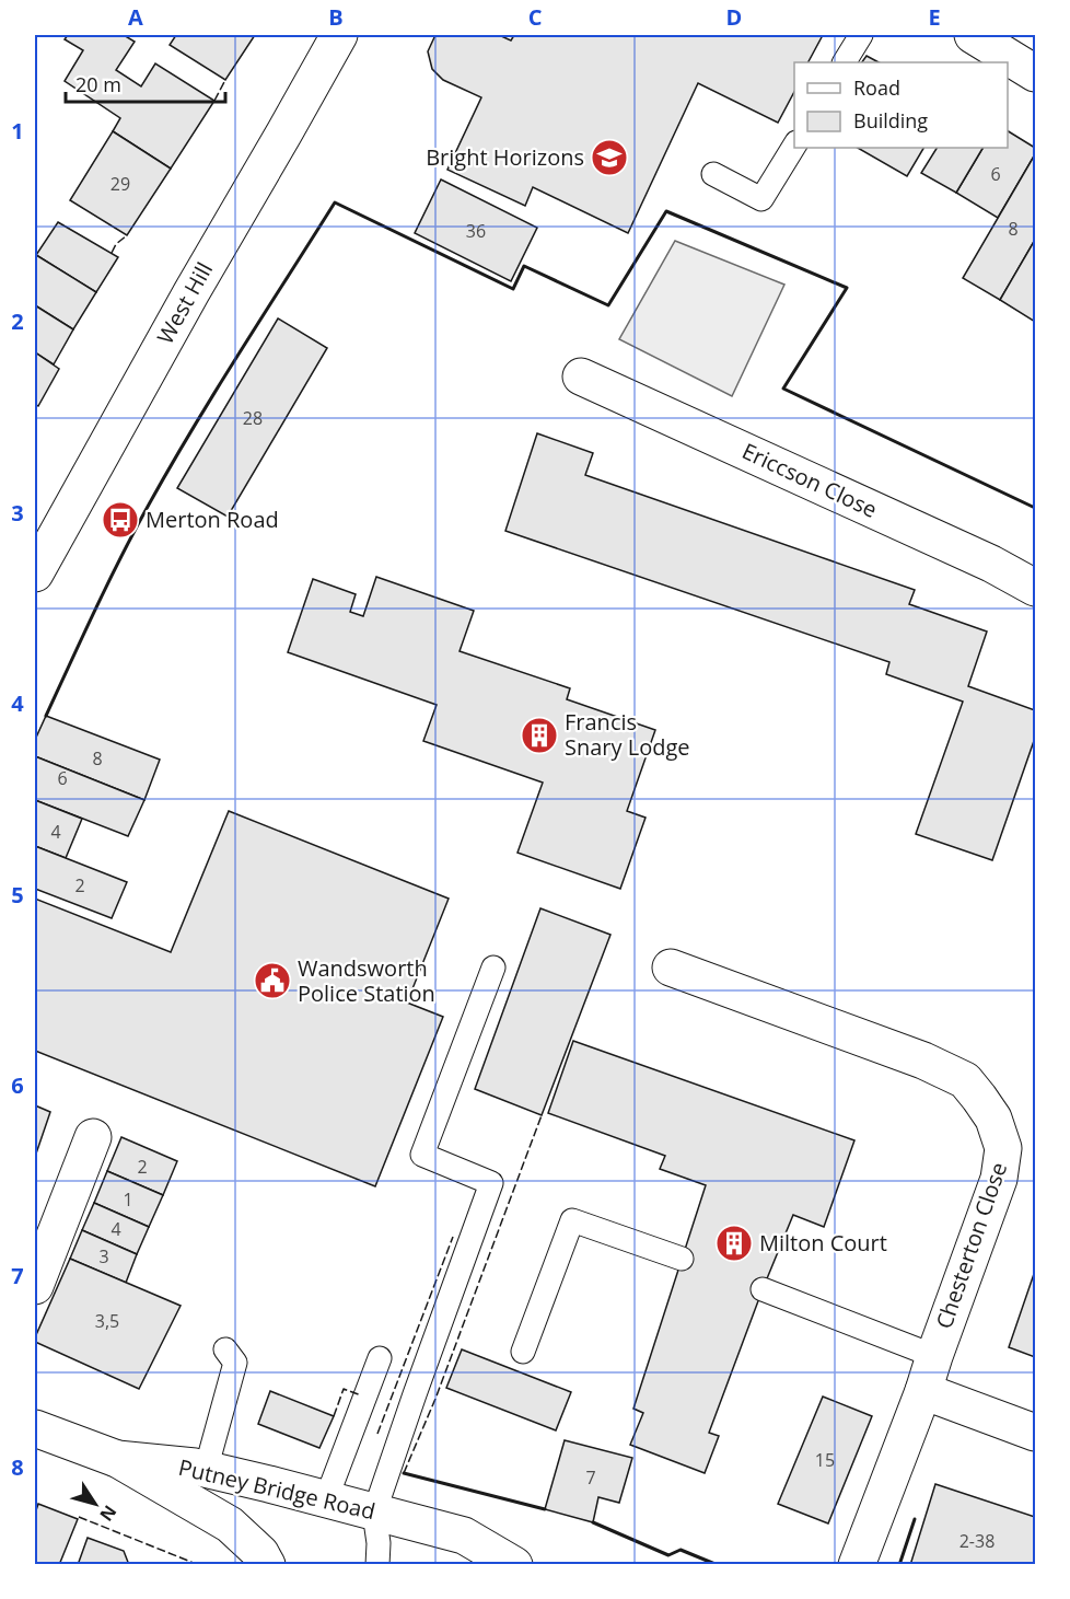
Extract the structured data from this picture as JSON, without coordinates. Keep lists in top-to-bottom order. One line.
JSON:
{"streets":{"main road":["West Hill","Ericcson Close","Chesterton Close","Putney Bridge Road"]},"places":{"school or university":["Bright Horizons"],"bus stop":["Merton Road"],"building":["Francis Snary Lodge","Milton Court"],"public building":["Wandsworth Police Station"]},"house_numbers":["6","29","8","36","28","8","6","4","2","2","1","4","3","3,5","15","7","2-38"],"legend":["Road","Building"],"scale_bar":"20 m","north":"bottom right","grid":{"columns":["A","B","C","D","E"],"rows":["1","2","3","4","5","6","7","8"]}}
